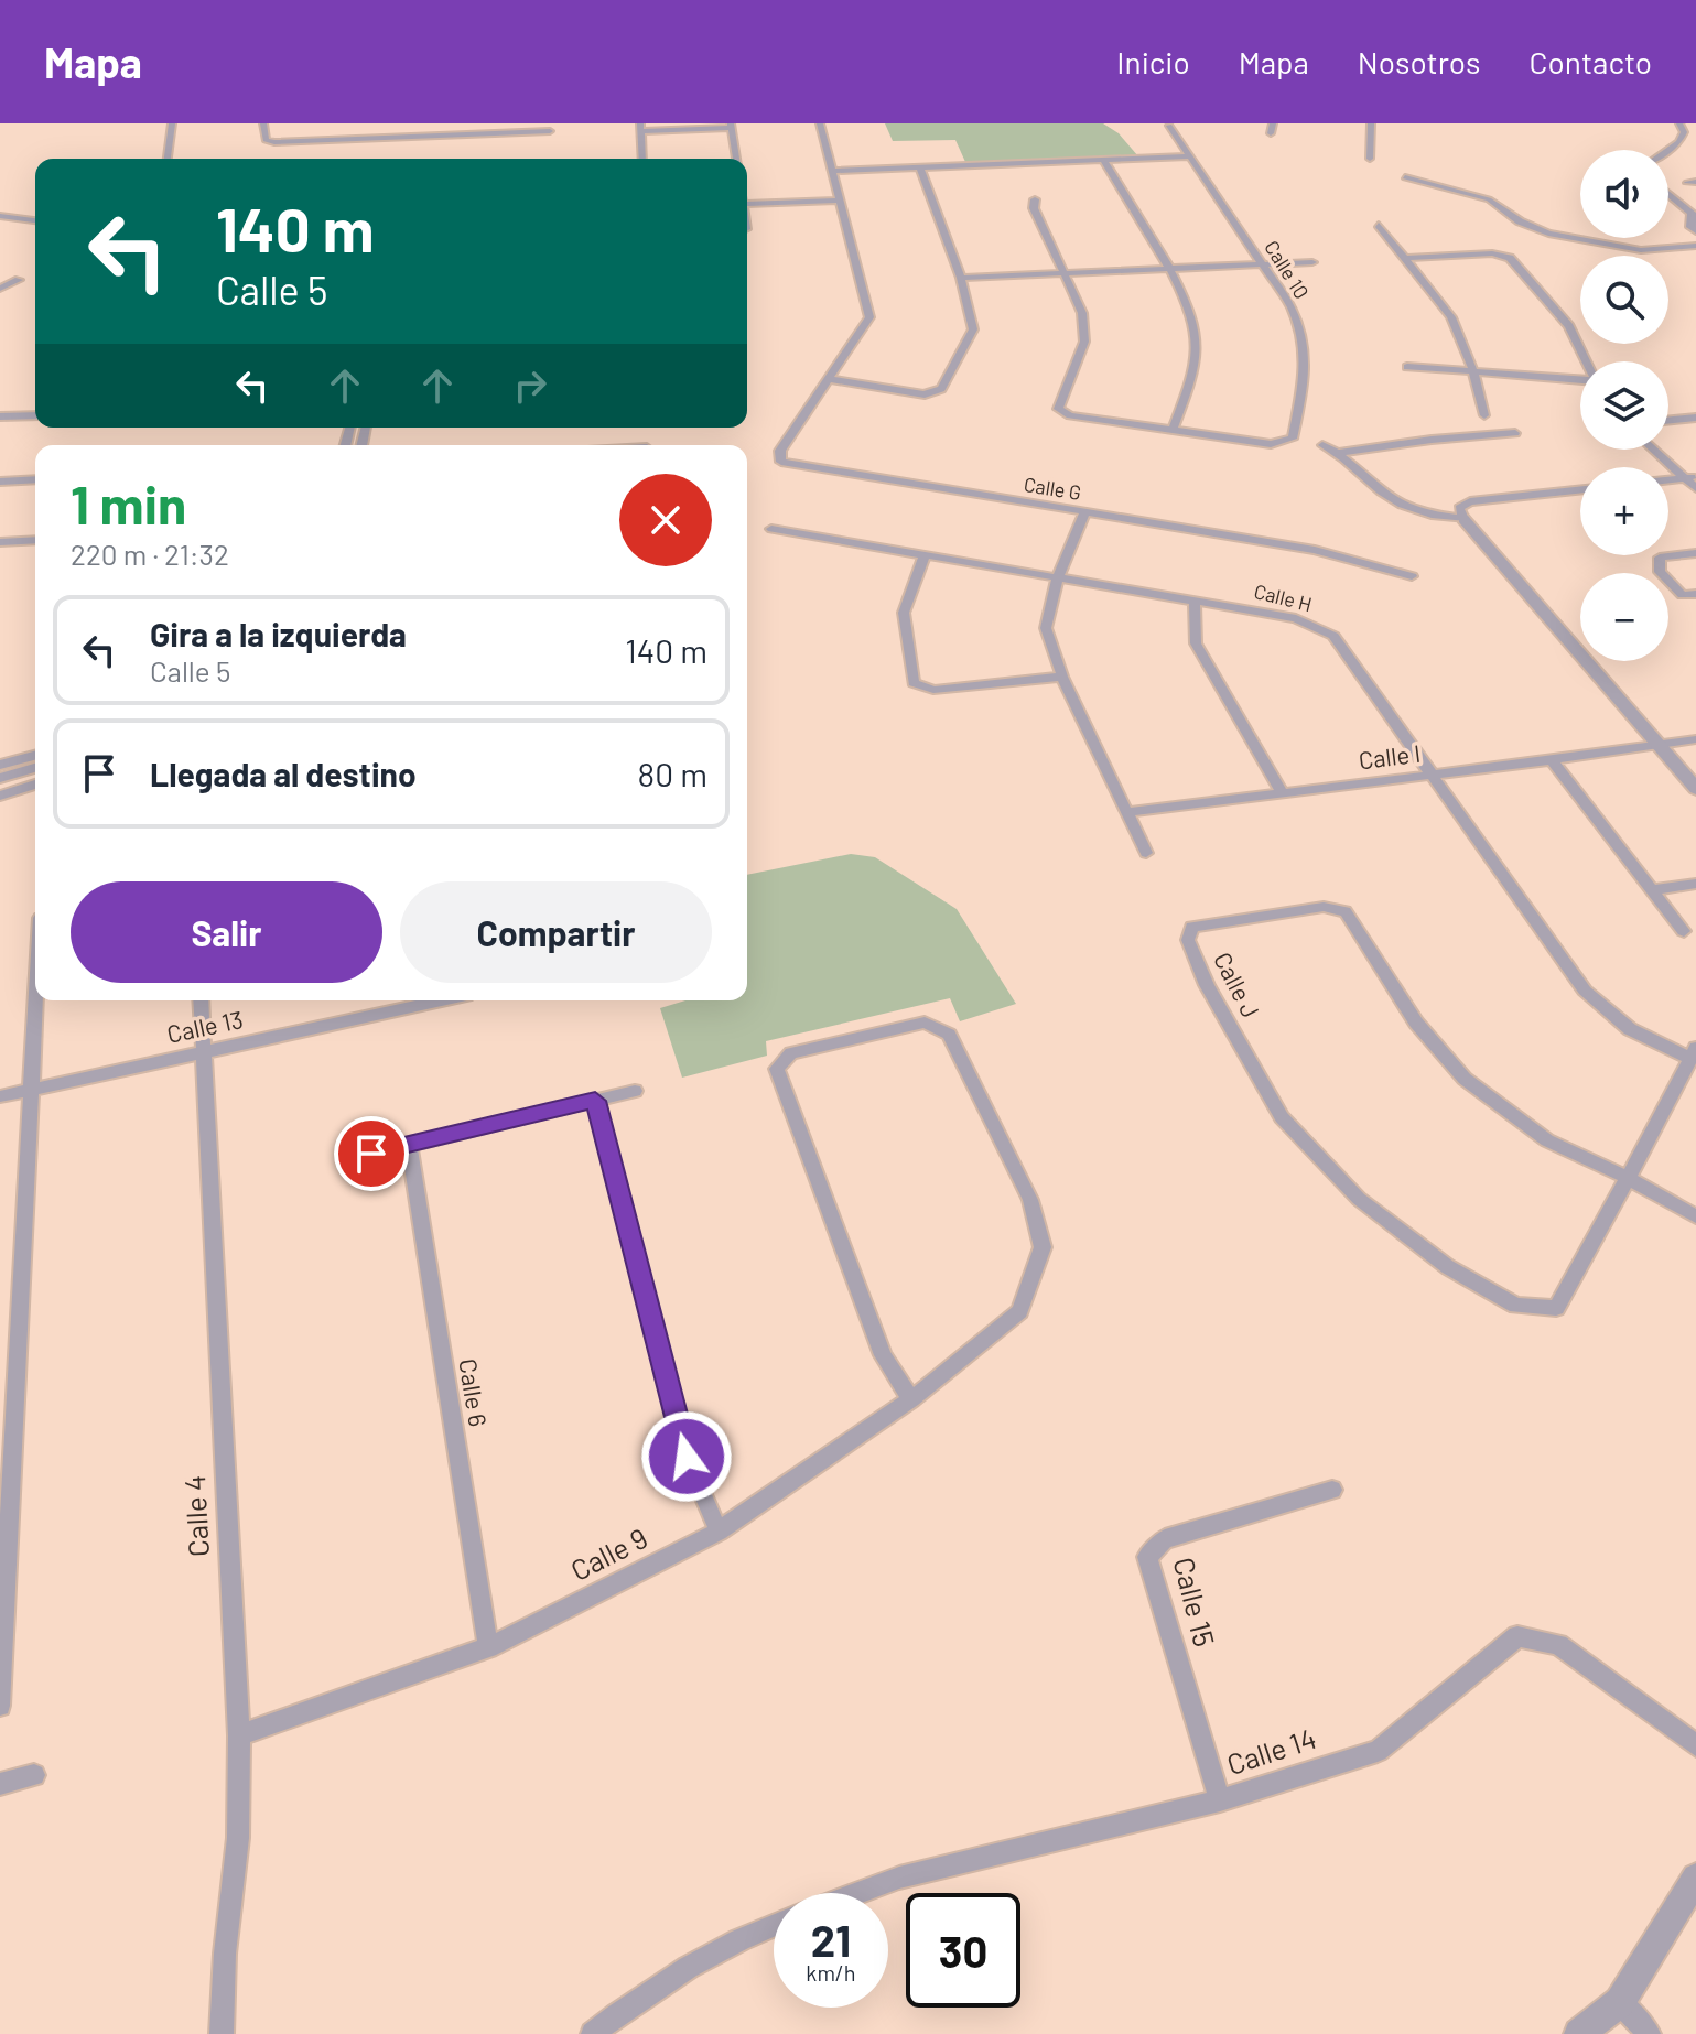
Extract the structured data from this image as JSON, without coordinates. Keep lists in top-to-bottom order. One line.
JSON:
{"streets":{"street":["Calle 10","Calle G","Calle H","Calle I","Calle J","Calle 13","Calle 6","Calle 4","Calle 9","Calle 15","Calle 14"]},"crossings":[["Calle H","Calle I"],["Calle H","Calle J"],["Calle 13","Calle 4"],["Calle 6","Calle 9"],["Calle 4","Calle 9"],["Calle 15","Calle 14"]],"page":{"header":"Mapa","nav":["Inicio","Mapa","Nosotros","Contacto"],"map_buttons":["+","−"],"turn":["140 m","Calle 5"],"heading":["1 min","220 m · 21:32"],"list":[{"name":"Gira a la izquierda","note":"Calle 5","value":"140 m"},{"name":"Llegada al destino","value":"80 m"}],"buttons":["Salir","Compartir"],"speed":"21 km/h","limit":"30"}}
